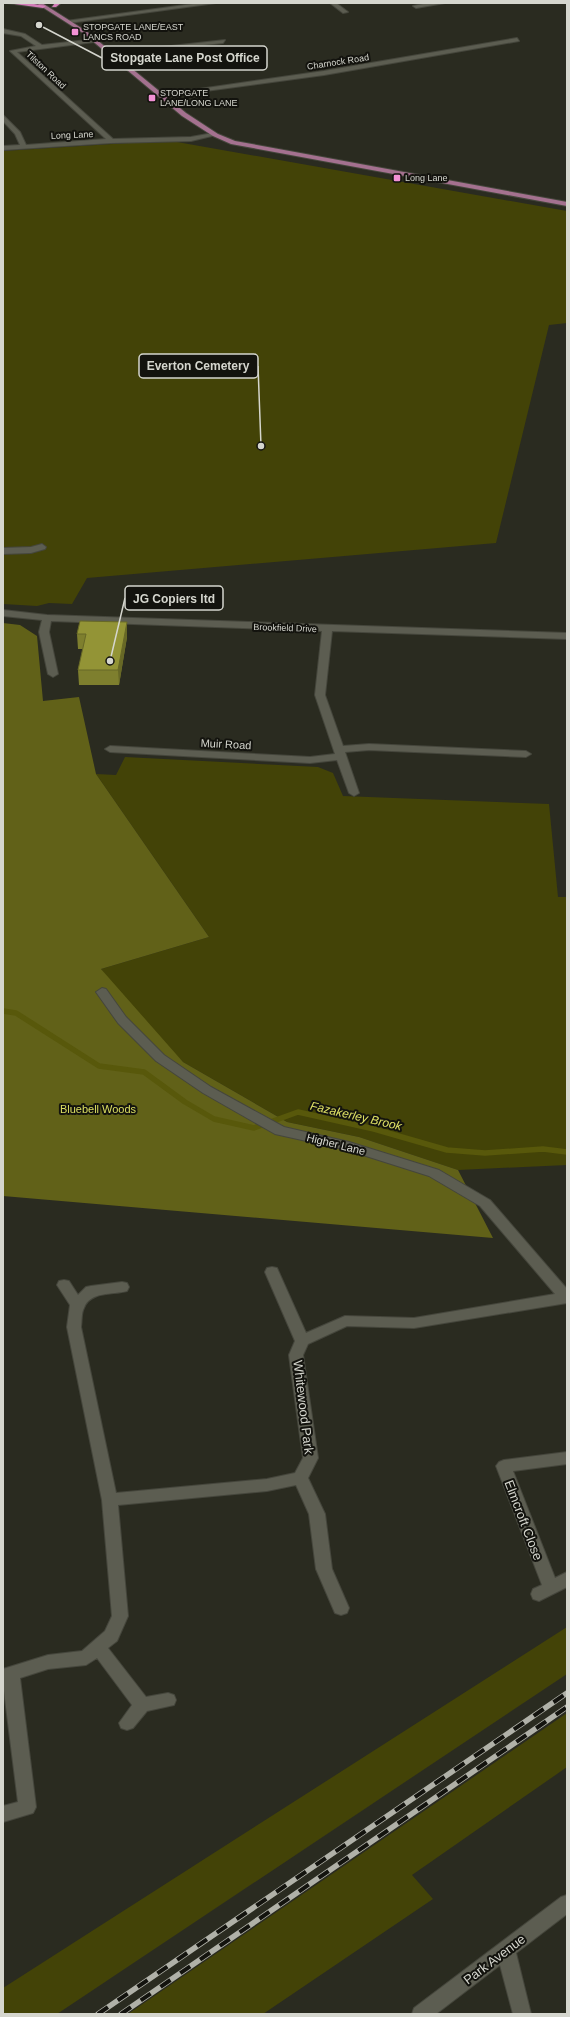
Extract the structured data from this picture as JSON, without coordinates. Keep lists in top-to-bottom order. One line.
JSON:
{"streets":{"street":["Charnock Road","Tilston Road","Long Lane","Brookfield Drive","Muir Road","Higher Lane","Whitewood Park","Elmcroft Close","Park Avenue"]},"crossings":[["Tilston Road","Long Lane"]],"water":["Fazakerley Brook"],"parks":["Bluebell Woods"],"places":{"other":["Stopgate Lane Post Office","Everton Cemetery","JG Copiers ltd"],"transit":["STOPGATE LANE/EAST LANCS ROAD","STOPGATE LANE/LONG LANE","Long Lane"]}}
